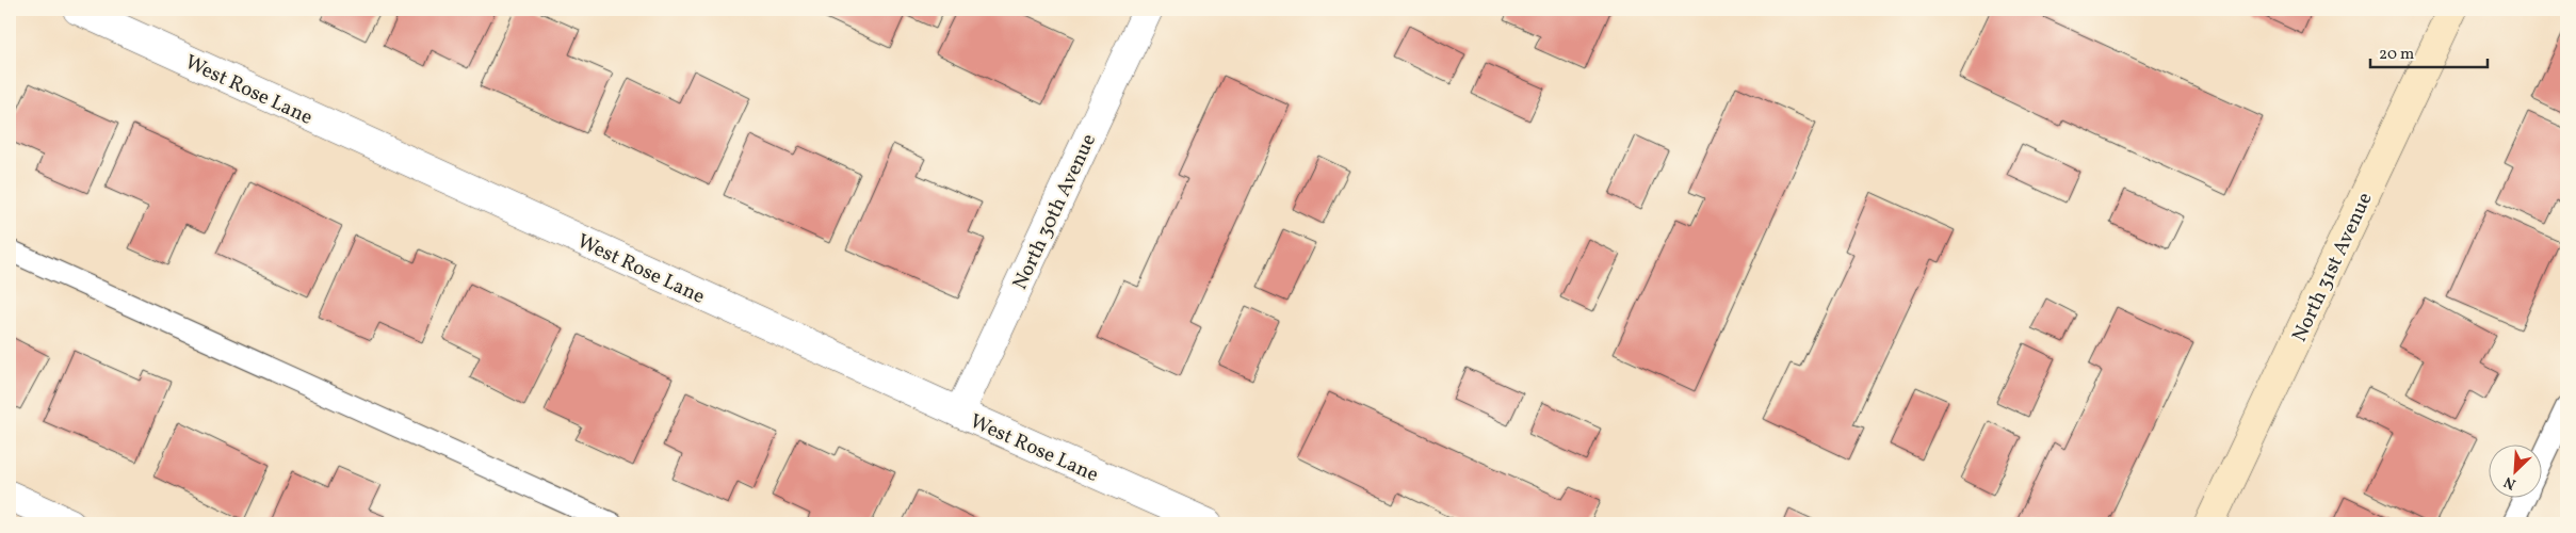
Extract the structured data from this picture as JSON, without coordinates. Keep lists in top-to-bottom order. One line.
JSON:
{"streets":{"street":["West Rose Lane","North 30th Avenue","North 31st Avenue"]},"crossings":[["West Rose Lane","North 30th Avenue"]],"scale_bar":"20 m","north":"bottom left"}
